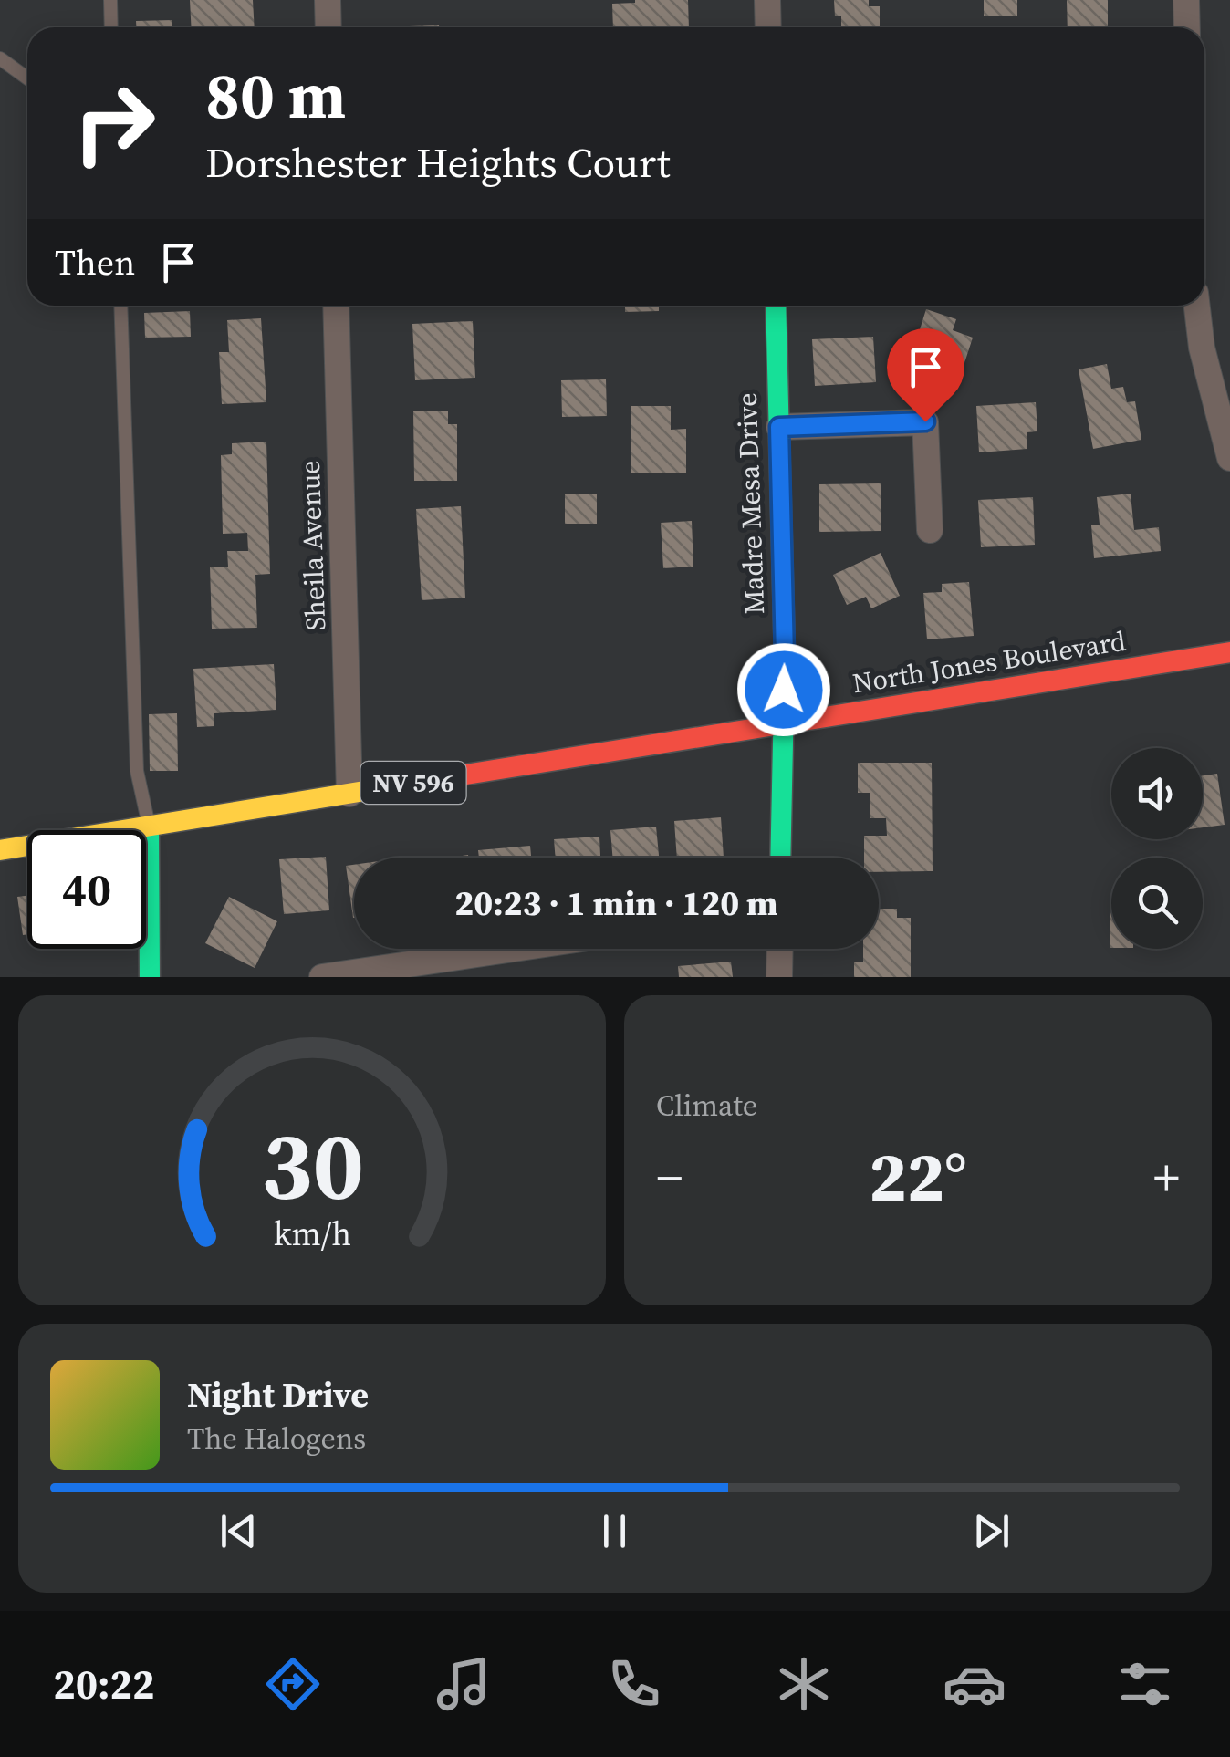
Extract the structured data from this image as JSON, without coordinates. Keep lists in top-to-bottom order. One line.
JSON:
{"streets":{"main road":["Madre Mesa Drive","North Jones Boulevard","NV 596"],"street":["Sheila Avenue"]},"crossings":[["Madre Mesa Drive","North Jones Boulevard"],["Sheila Avenue","North Jones Boulevard"]],"page":{"turn":["80 m","Dorshester Heights Court"],"then":"Then","limit":"40","trip":"20:23 · 1 min · 120 m","tile":"Climate","heat":["−","22°","+"],"song":["Night Drive","The Halogens"],"tabs":"20:22","gauge":["30","km/h"]}}
